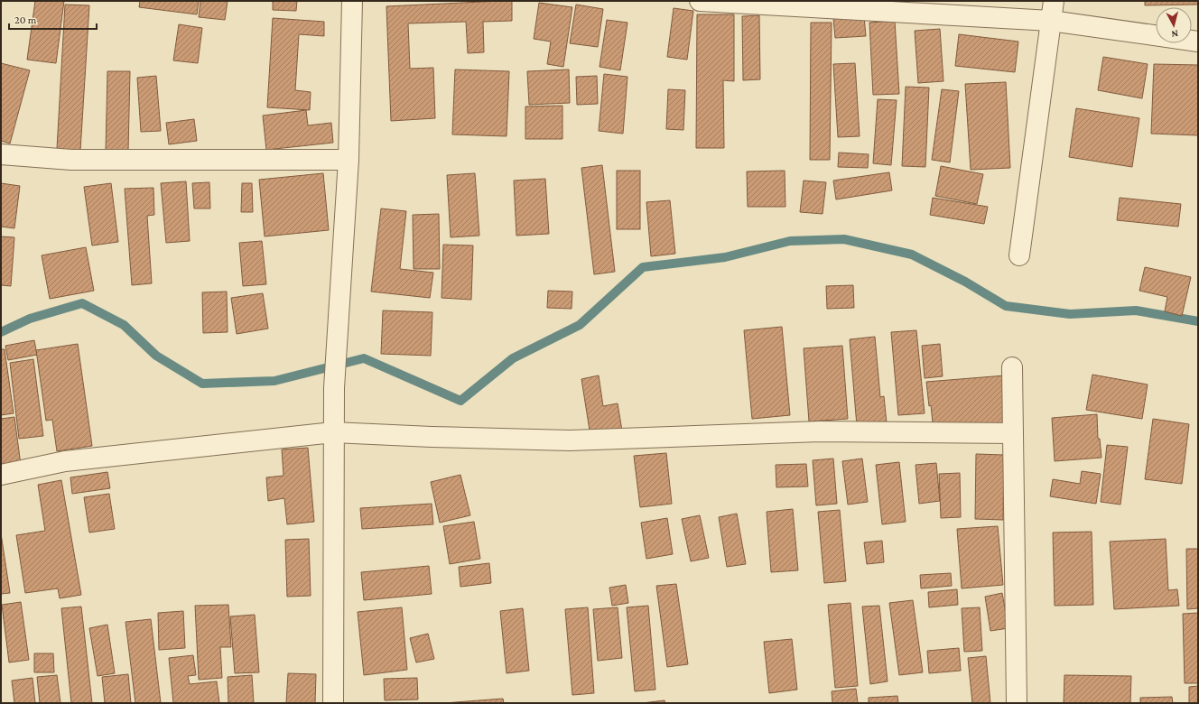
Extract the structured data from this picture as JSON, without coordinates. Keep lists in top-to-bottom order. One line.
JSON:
{"scale_bar":"20 m","north":"bottom"}
